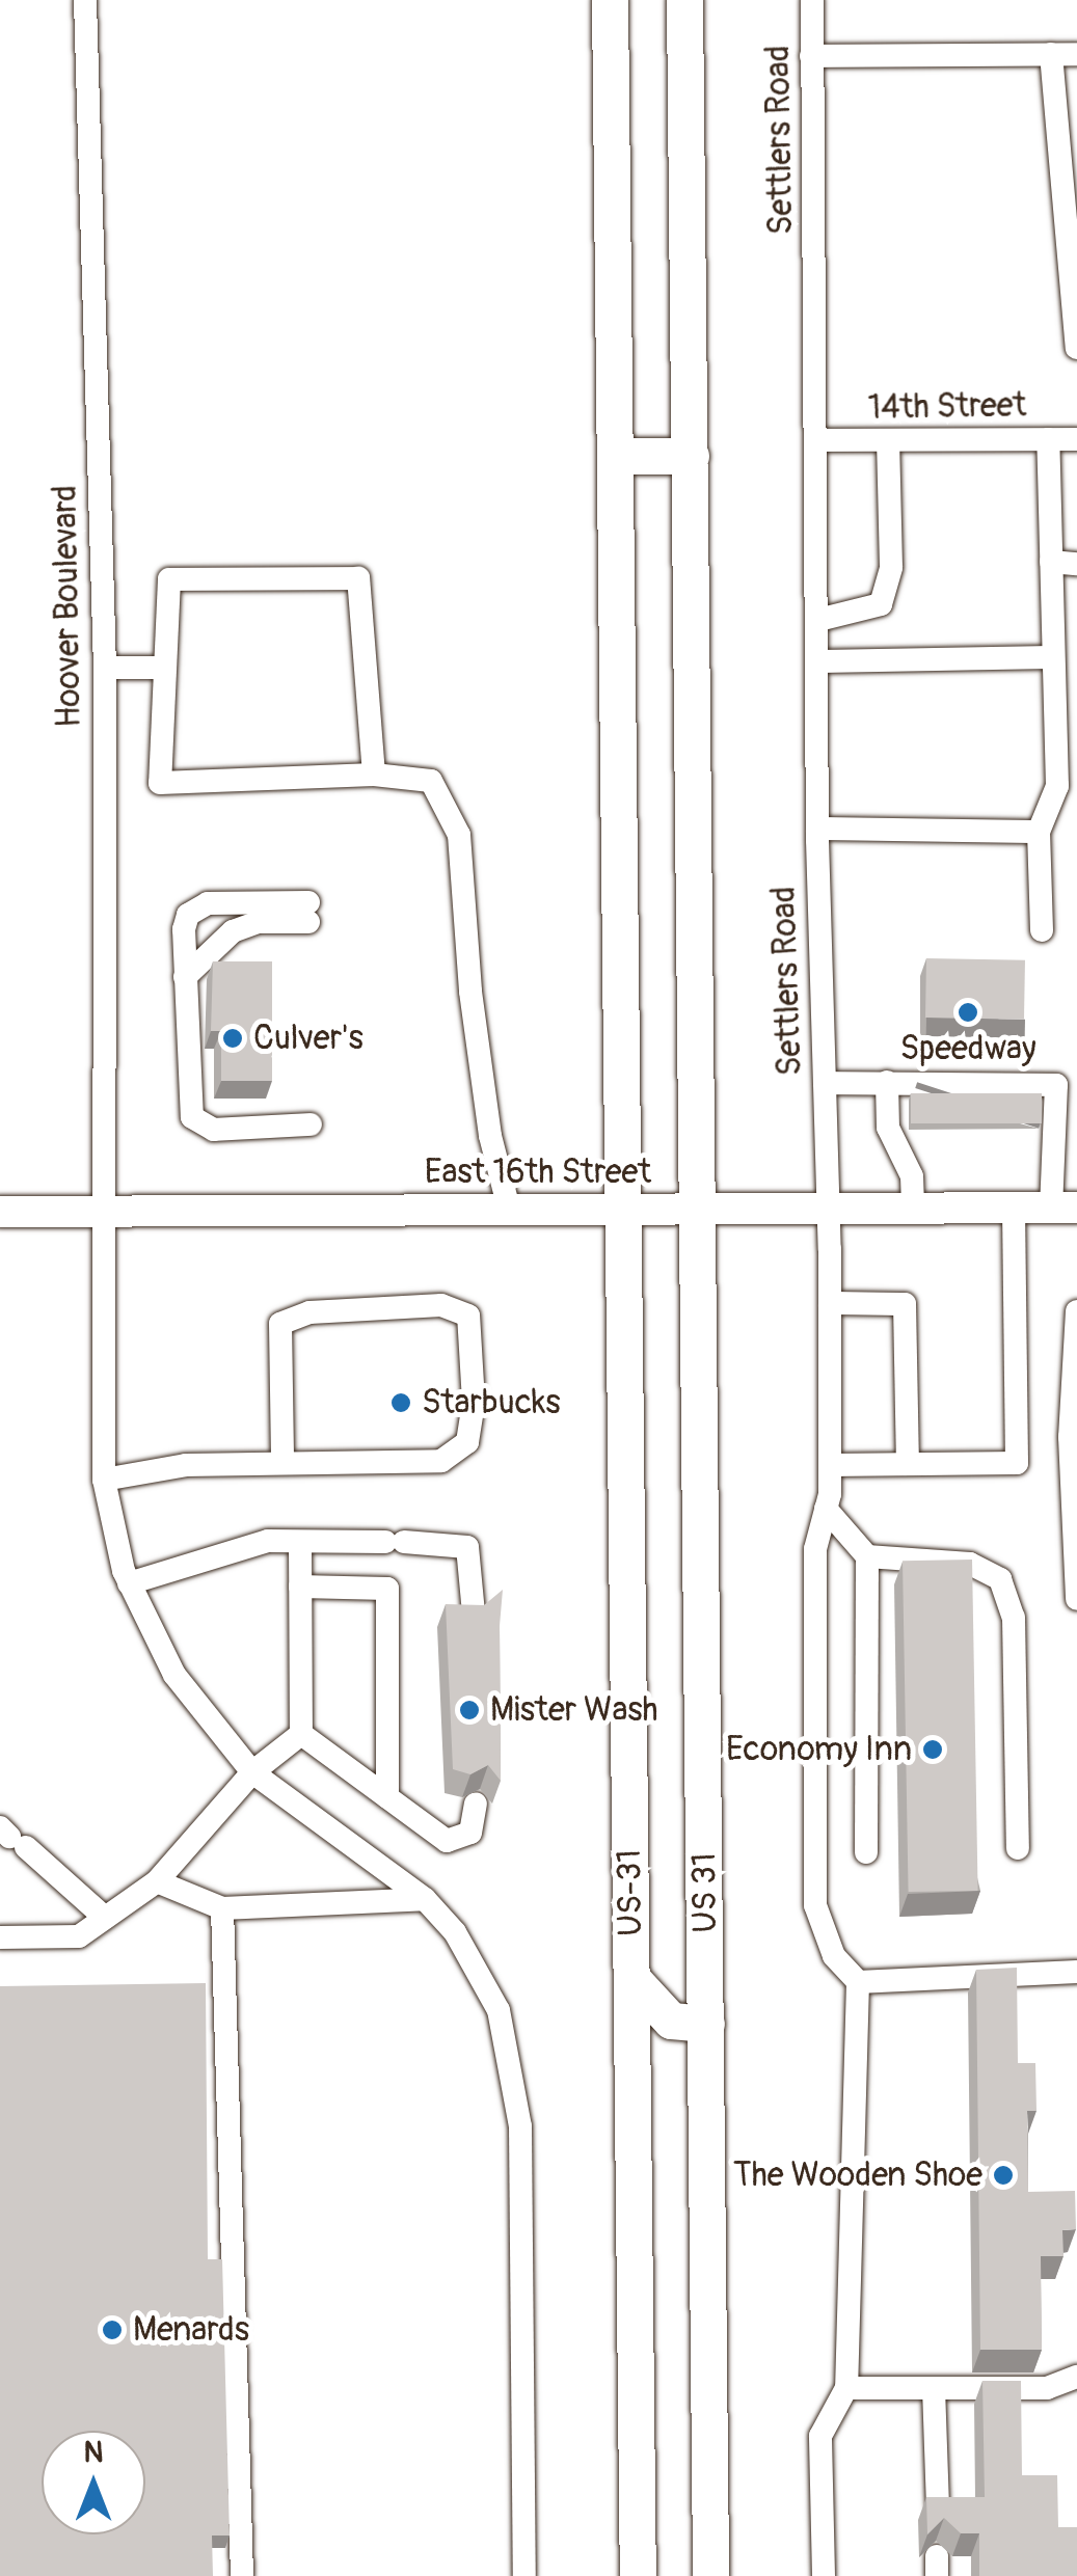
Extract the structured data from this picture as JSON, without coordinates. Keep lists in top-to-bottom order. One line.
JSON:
{"streets":{"highway":["US-31","US 31"],"main road":["East 16th Street"],"street":["Settlers Road","14th Street","Hoover Boulevard"]},"crossings":[["Settlers Road","14th Street"],["Settlers Road","East 16th Street"],["Hoover Boulevard","East 16th Street"],["East 16th Street","US-31"],["East 16th Street","US 31"]],"places":["Speedway","Culver's","Starbucks","Mister Wash","Economy Inn","The Wooden Shoe","Menards"],"north":"top"}
